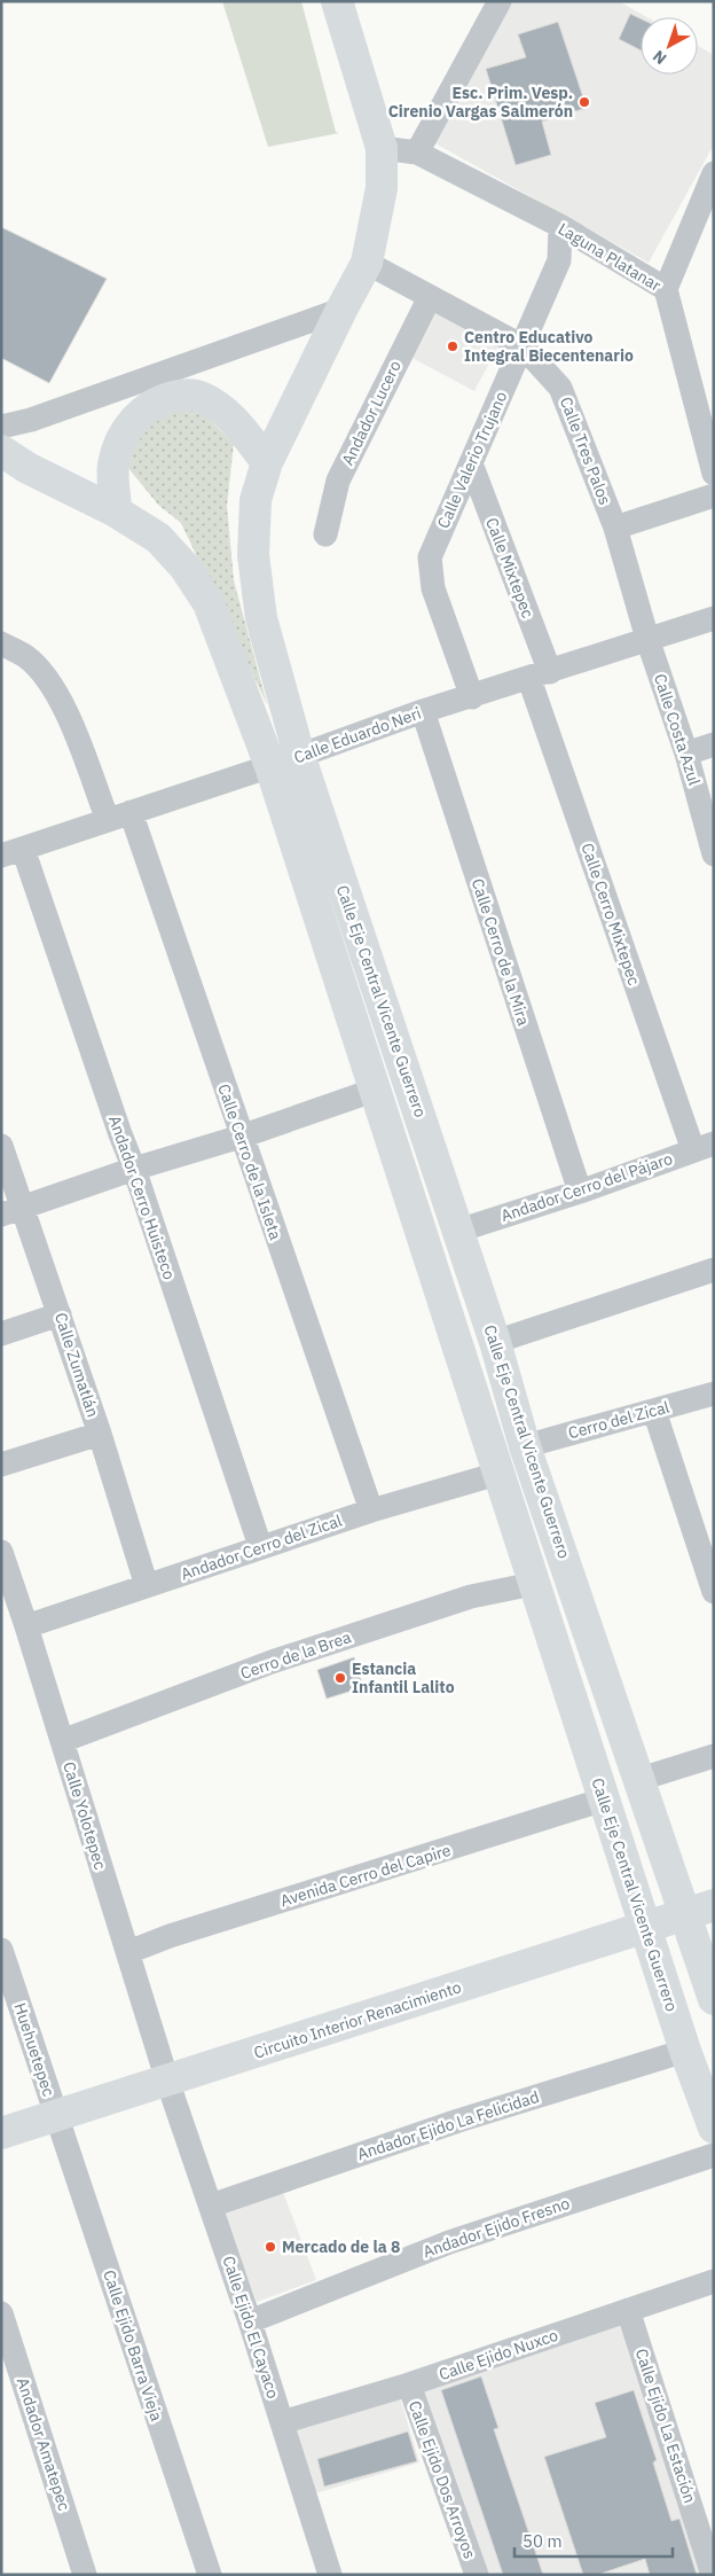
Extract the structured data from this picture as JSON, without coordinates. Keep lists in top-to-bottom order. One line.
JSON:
{"streets":{"main road":["Calle Eje Central Vicente Guerrero","Circuito Interior Renacimiento"],"street":["Laguna Platanar","Andador Lucero","Calle Tres Palos","Calle Valerio Trujano","Calle Mixtepec","Calle Costa Azul","Calle Eduardo Neri","Calle Cerro Mixtepec","Calle Cerro de la Mira","Calle Cerro de la Isleta","Andador Cerro del Pájaro","Andador Cerro Huisteco","Calle Zumatlán","Cerro del Zical","Andador Cerro del Zical","Cerro de la Brea","Calle Yolotepec","Avenida Cerro del Capire","Huehuetepec","Andador Ejido La Felicidad","Andador Ejido Fresno","Calle Ejido El Cayaco","Calle Ejido Barra Vieja","Calle Ejido Nuxco","Calle Ejido La Estación","Andador Amatepec","Calle Ejido Dos Arroyos"]},"crossings":[["Laguna Platanar","Calle Valerio Trujano"],["Laguna Platanar","Calle Eje Central Vicente Guerrero"],["Andador Lucero","Calle Tres Palos"],["Calle Tres Palos","Calle Valerio Trujano"],["Calle Tres Palos","Calle Costa Azul"],["Calle Tres Palos","Calle Eduardo Neri"],["Calle Tres Palos","Calle Eje Central Vicente Guerrero"],["Calle Valerio Trujano","Calle Mixtepec"],["Calle Valerio Trujano","Calle Eduardo Neri"],["Calle Mixtepec","Calle Eduardo Neri"],["Calle Mixtepec","Calle Cerro Mixtepec"],["Calle Costa Azul","Calle Eduardo Neri"],["Calle Eduardo Neri","Calle Cerro Mixtepec"],["Calle Eduardo Neri","Calle Cerro de la Mira"],["Calle Eduardo Neri","Calle Eje Central Vicente Guerrero"],["Calle Eduardo Neri","Calle Cerro de la Isleta"],["Calle Eduardo Neri","Andador Cerro Huisteco"],["Calle Cerro Mixtepec","Andador Cerro del Pájaro"],["Calle Cerro de la Mira","Andador Cerro del Pájaro"],["Calle Eje Central Vicente Guerrero","Andador Cerro del Pájaro"],["Calle Eje Central Vicente Guerrero","Cerro del Zical"],["Calle Eje Central Vicente Guerrero","Andador Cerro del Zical"],["Calle Eje Central Vicente Guerrero","Cerro de la Brea"],["Calle Eje Central Vicente Guerrero","Avenida Cerro del Capire"],["Calle Eje Central Vicente Guerrero","Circuito Interior Renacimiento"],["Calle Eje Central Vicente Guerrero","Andador Ejido La Felicidad"],["Calle Cerro de la Isleta","Andador Cerro del Zical"],["Andador Cerro Huisteco","Andador Cerro del Zical"],["Calle Zumatlán","Andador Cerro del Zical"],["Andador Cerro del Zical","Calle Yolotepec"],["Cerro de la Brea","Calle Yolotepec"],["Calle Yolotepec","Avenida Cerro del Capire"],["Calle Yolotepec","Circuito Interior Renacimiento"],["Calle Yolotepec","Calle Ejido El Cayaco"],["Circuito Interior Renacimiento","Huehuetepec"],["Circuito Interior Renacimiento","Calle Ejido El Cayaco"],["Circuito Interior Renacimiento","Calle Ejido Barra Vieja"],["Huehuetepec","Calle Ejido Barra Vieja"],["Andador Ejido La Felicidad","Calle Ejido El Cayaco"],["Andador Ejido Fresno","Calle Ejido El Cayaco"],["Calle Ejido El Cayaco","Calle Ejido Nuxco"],["Calle Ejido Nuxco","Calle Ejido La Estación"],["Calle Ejido Nuxco","Calle Ejido Dos Arroyos"]],"places":["Esc. Prim. Vesp. Cirenio Vargas Salmerón","Centro Educativo Integral Biecentenario","Estancia Infantil Lalito","Mercado de la 8"],"scale_bar":"50 m","north":"bottom left"}
